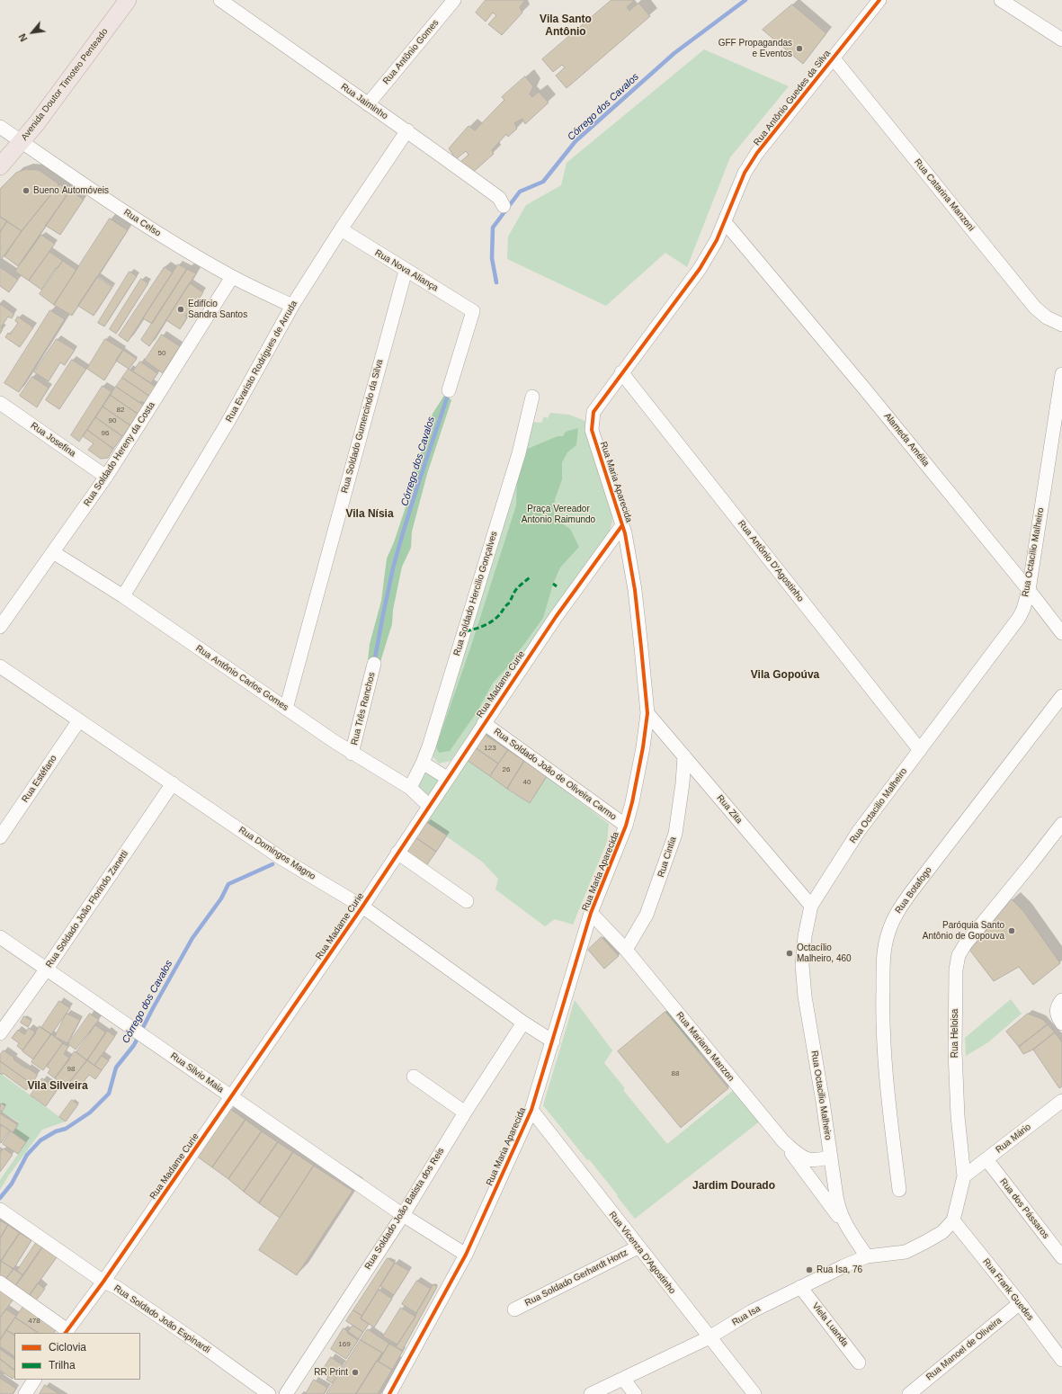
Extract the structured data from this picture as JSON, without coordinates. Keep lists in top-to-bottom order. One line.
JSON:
{"streets":{"main road":["Avenida Doutor Timoteo Penteado"],"street":["Rua Antônio Gomes","Rua Antônio Guedes da Silva","Rua Jaiminho","Rua Catarina Manzoni","Rua Celso","Rua Nova Aliança","Rua Evaristo Rodrigues de Arruda","Rua Soldado Gumercindo da Silva","Rua Josefina","Alameda Amélia","Rua Soldado Hereny da Costa","Rua Maria Aparecida","Rua Octacilio Malheiro","Rua Antônio D'Agostinho","Rua Soldado Hercilio Gonçalves","Rua Antônio Carlos Gomes","Rua Madame Curie","Rua Três Ranchos","Rua Soldado João de Oliveira Carmo","Rua Estéfano","Rua Zita","Rua Domingos Magno","Rua Cintia","Rua Botafogo","Rua Soldado João Florindo Zanetti","Rua Heloisa","Rua Mariano Manzon","Rua Silvio Maia","Rua Mário","Rua Soldado João Batista dos Reis","Rua dos Pássaros","Rua Vicenza D'Agostinho","Rua Soldado Gerhardt Hortz","Rua Frank Guedes","Rua Isa","Rua Soldado João Espinardi","Viela Luanda","Rua Manoel de Oliveira"]},"crossings":[["Rua Antônio Gomes","Rua Jaiminho"],["Avenida Doutor Timoteo Penteado","Rua Celso"],["Rua Antônio Guedes da Silva","Rua Catarina Manzoni"],["Rua Antônio Guedes da Silva","Alameda Amélia"],["Rua Antônio Guedes da Silva","Rua Maria Aparecida"],["Rua Antônio Guedes da Silva","Rua Antônio D'Agostinho"],["Rua Jaiminho","Rua Evaristo Rodrigues de Arruda"],["Rua Celso","Rua Evaristo Rodrigues de Arruda"],["Rua Celso","Rua Soldado Hereny da Costa"],["Rua Nova Aliança","Rua Evaristo Rodrigues de Arruda"],["Rua Nova Aliança","Rua Soldado Gumercindo da Silva"],["Rua Evaristo Rodrigues de Arruda","Rua Antônio Carlos Gomes"],["Rua Soldado Gumercindo da Silva","Rua Antônio Carlos Gomes"],["Rua Josefina","Rua Soldado Hereny da Costa"],["Alameda Amélia","Rua Octacilio Malheiro"],["Rua Soldado Hereny da Costa","Rua Antônio Carlos Gomes"],["Rua Maria Aparecida","Rua Antônio D'Agostinho"],["Rua Maria Aparecida","Rua Madame Curie"],["Rua Maria Aparecida","Rua Soldado João de Oliveira Carmo"],["Rua Maria Aparecida","Rua Zita"],["Rua Maria Aparecida","Rua Domingos Magno"],["Rua Maria Aparecida","Rua Mariano Manzon"],["Rua Maria Aparecida","Rua Silvio Maia"],["Rua Maria Aparecida","Rua Vicenza D'Agostinho"],["Rua Octacilio Malheiro","Rua Antônio D'Agostinho"],["Rua Octacilio Malheiro","Rua Zita"],["Rua Octacilio Malheiro","Rua Mariano Manzon"],["Rua Octacilio Malheiro","Rua Isa"],["Rua Soldado Hercilio Gonçalves","Rua Antônio Carlos Gomes"],["Rua Antônio Carlos Gomes","Rua Madame Curie"],["Rua Antônio Carlos Gomes","Rua Três Ranchos"],["Rua Madame Curie","Rua Soldado João de Oliveira Carmo"],["Rua Madame Curie","Rua Domingos Magno"],["Rua Madame Curie","Rua Silvio Maia"],["Rua Madame Curie","Rua Soldado João Espinardi"],["Rua Estéfano","Rua Domingos Magno"],["Rua Zita","Rua Cintia"],["Rua Domingos Magno","Rua Soldado João Florindo Zanetti"],["Rua Domingos Magno","Rua Soldado João Batista dos Reis"],["Rua Cintia","Rua Mariano Manzon"],["Rua Soldado João Florindo Zanetti","Rua Silvio Maia"],["Rua Heloisa","Rua Mário"],["Rua Heloisa","Rua Frank Guedes"],["Rua Heloisa","Rua Isa"],["Rua Silvio Maia","Rua Soldado João Batista dos Reis"],["Rua Mário","Rua dos Pássaros"],["Rua Vicenza D'Agostinho","Rua Soldado Gerhardt Hortz"],["Rua Vicenza D'Agostinho","Rua Isa"],["Rua Frank Guedes","Rua Isa"],["Rua Frank Guedes","Rua Manoel de Oliveira"],["Rua Isa","Viela Luanda"]],"districts":["Vila Santo Antônio","Vila Nísia","Vila Gopoúva","Vila Silveira","Jardim Dourado"],"water":["Córrego dos Cavalos"],"parks":["Praça Vereador Antonio Raimundo"],"places":["GFF Propagandas e Eventos","Bueno Automóveis","Edifício Sandra Santos","Paróquia Santo Antônio de Gopouva","Octacílio Malheiro, 460","Rua Isa, 76","RR Print"],"house_numbers":["50","82","90","96","123","26","40","98","88","478","169"],"legend":["Ciclovia","Trilha"],"north":"bottom left"}
